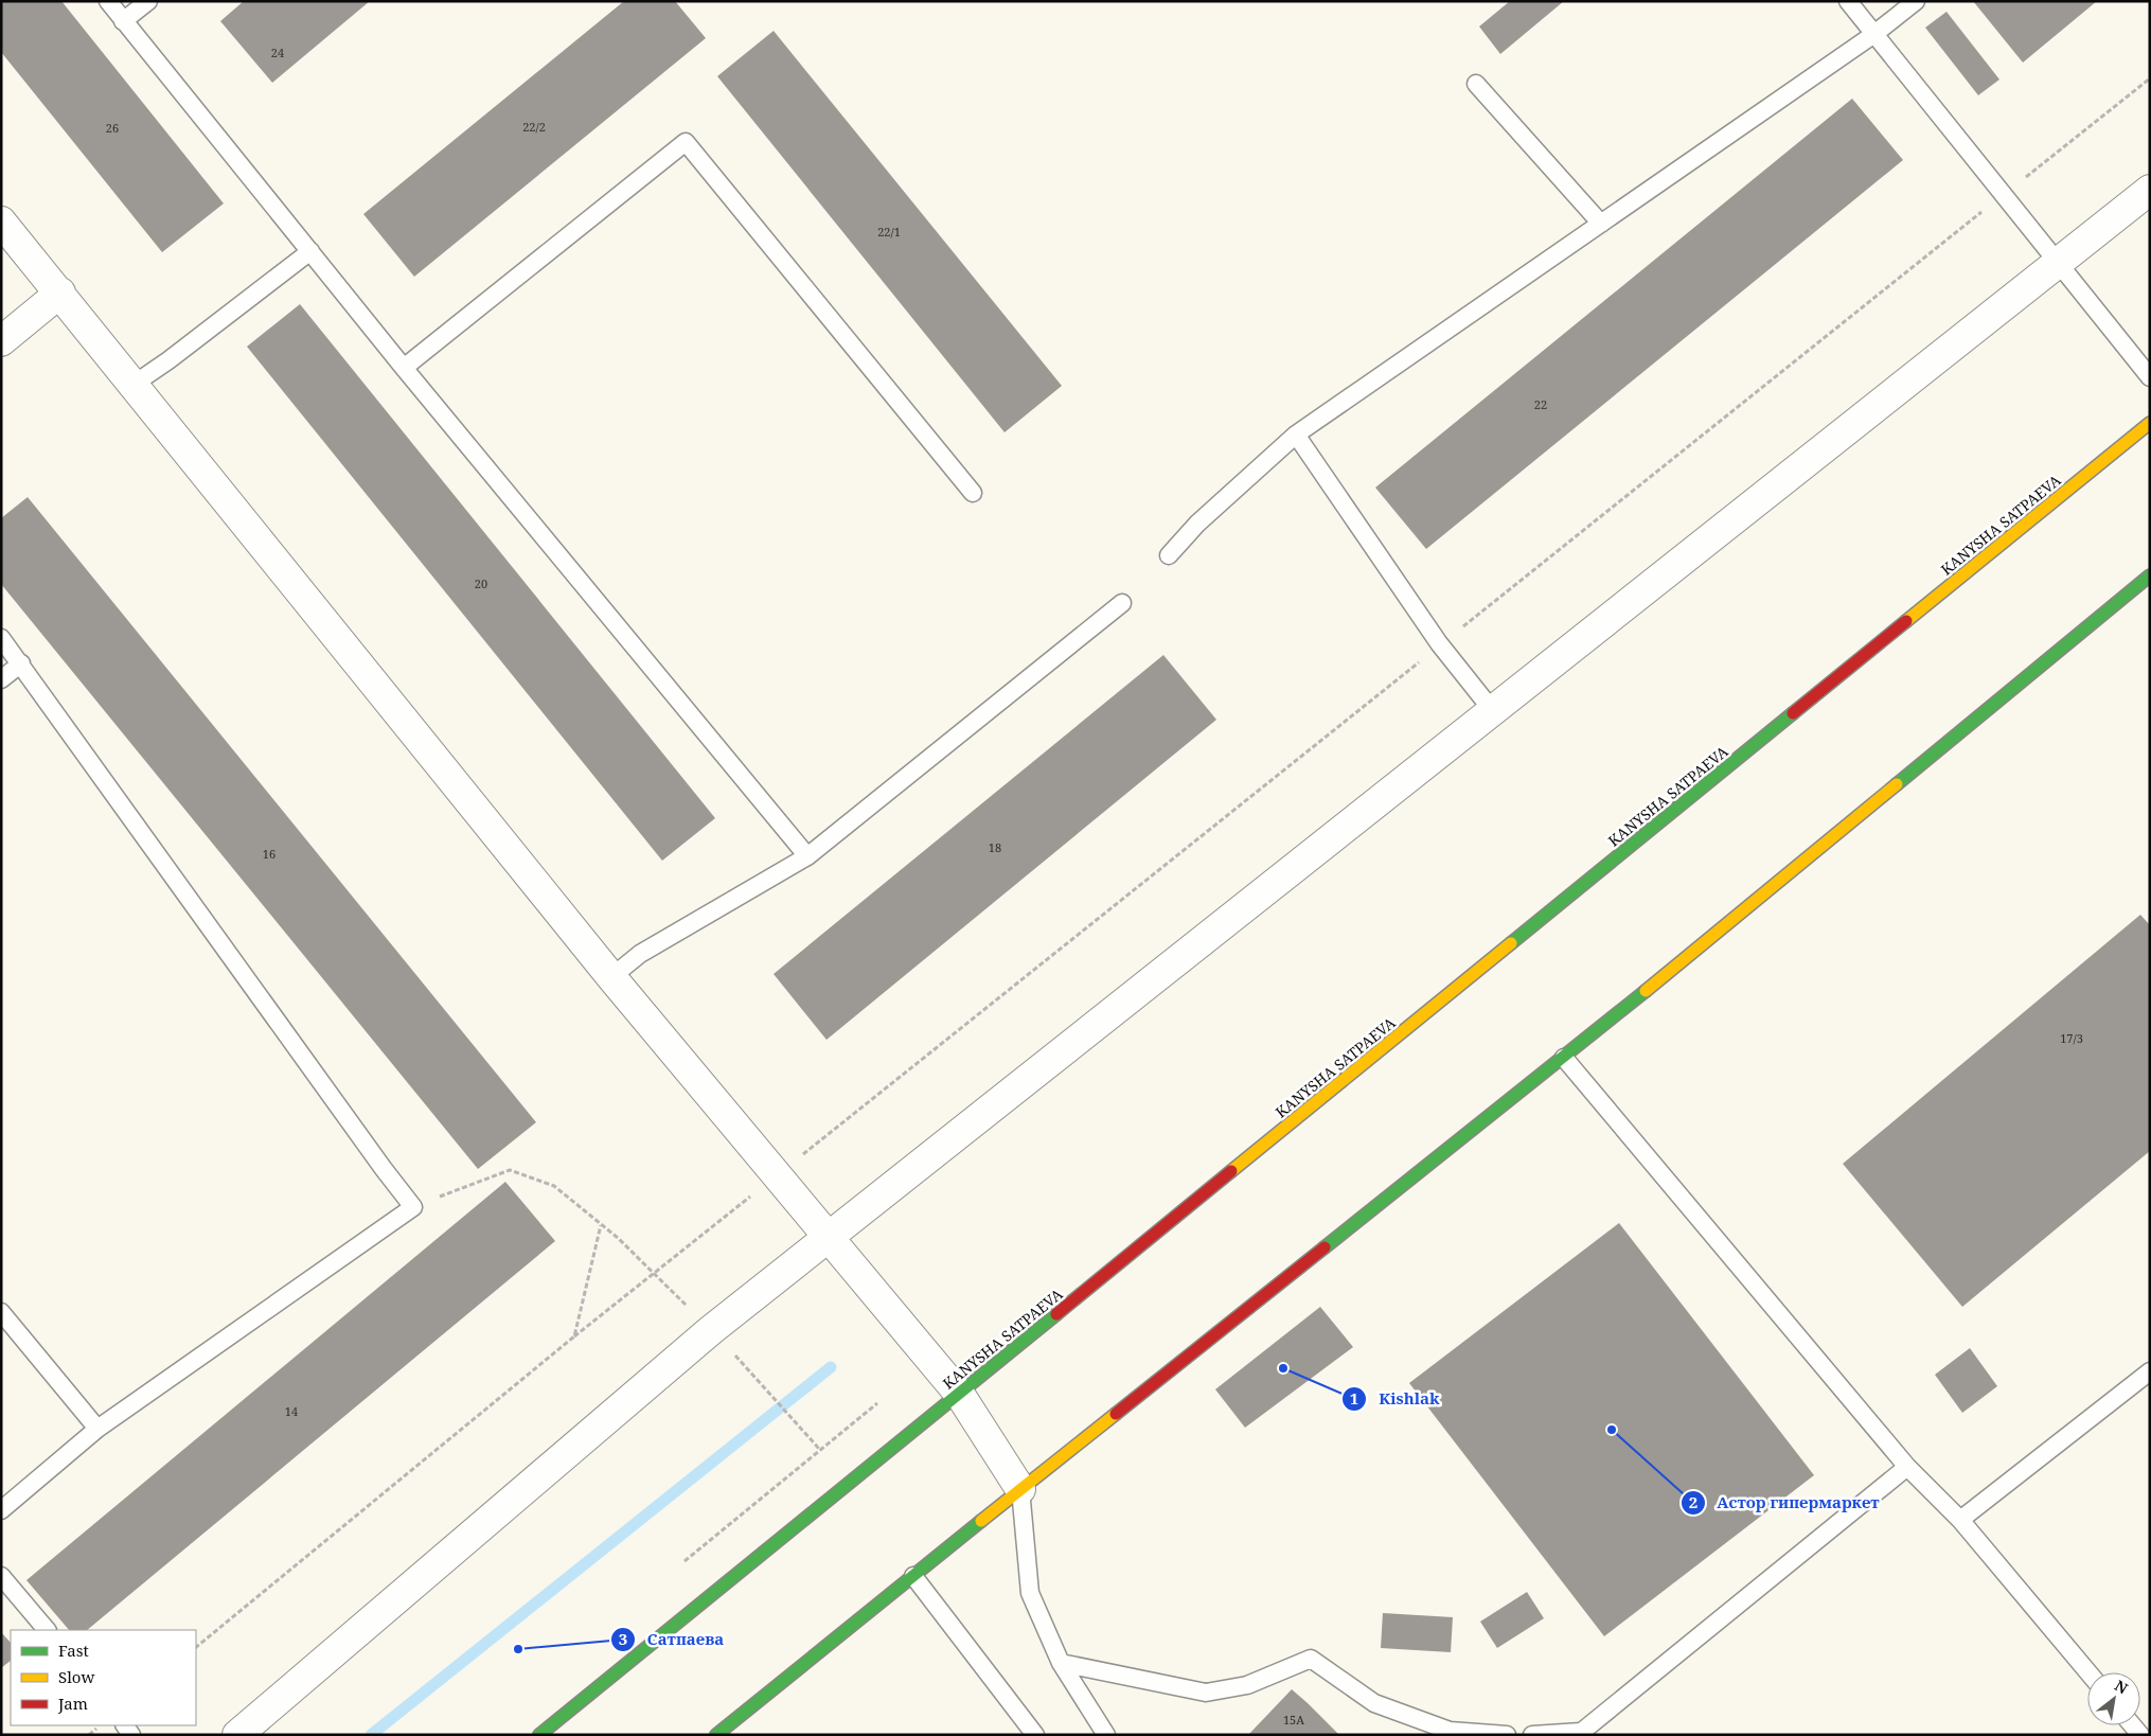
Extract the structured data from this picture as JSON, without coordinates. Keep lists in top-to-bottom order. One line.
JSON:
{"streets":{"main road":["KANYSHA SATPAEVA"]},"places":["Kishlak","Астор гипермаркет","Сатпаева"],"house_numbers":["24","22/2","26","22/1","22","20","18","16","17/3","14","15А"],"legend":["Fast","Slow","Jam"],"north":"top right"}
